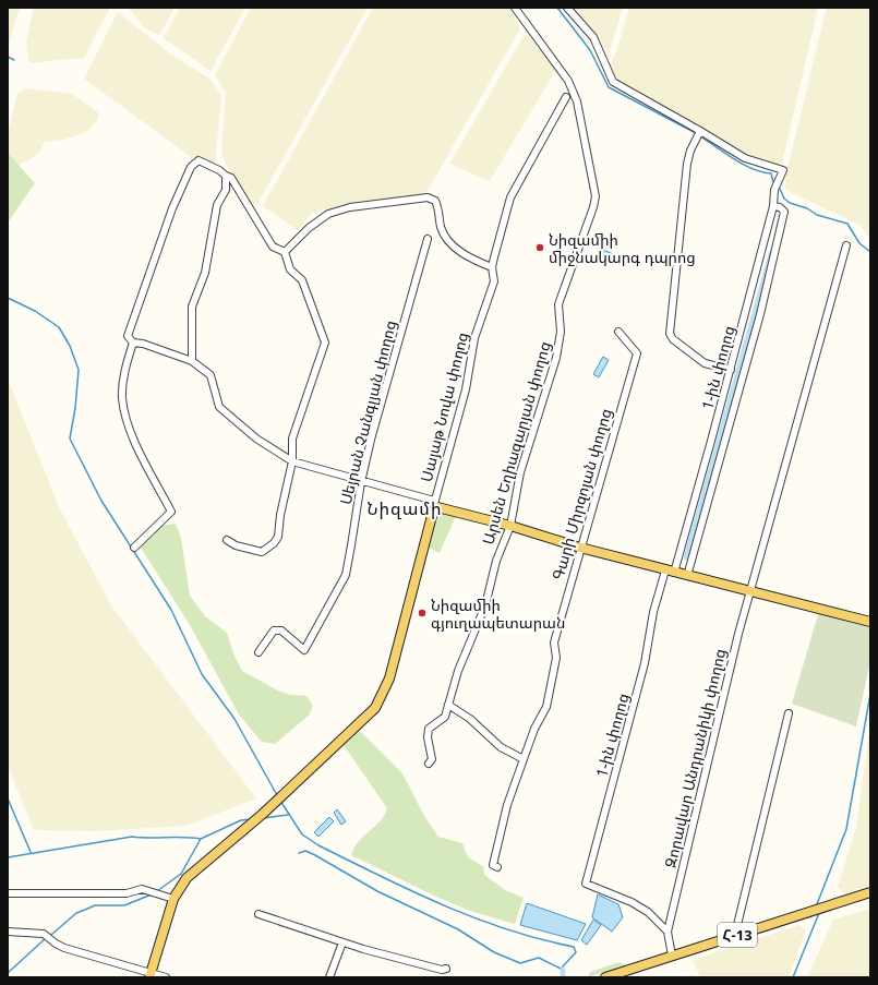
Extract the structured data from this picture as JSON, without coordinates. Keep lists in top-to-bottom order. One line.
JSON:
{"streets":{"main road":["Սայաթ Նովա փողոց","Հ-13"],"street":["1-ին փողոց","Սեյրան Չանգլյան փողոց","Արսեն Եղիազարյան փողոց","Գարի Միրզոյան փողոց","Զորավար Անդրանիկի փողոց"]},"crossings":[["1-ին փողոց","Զորավար Անդրանիկի փողոց"]],"districts":["Նիզամի"],"places":["Նիզամիի միջնակարգ դպրոց","Նիզամիի գյուղապետարան"]}
